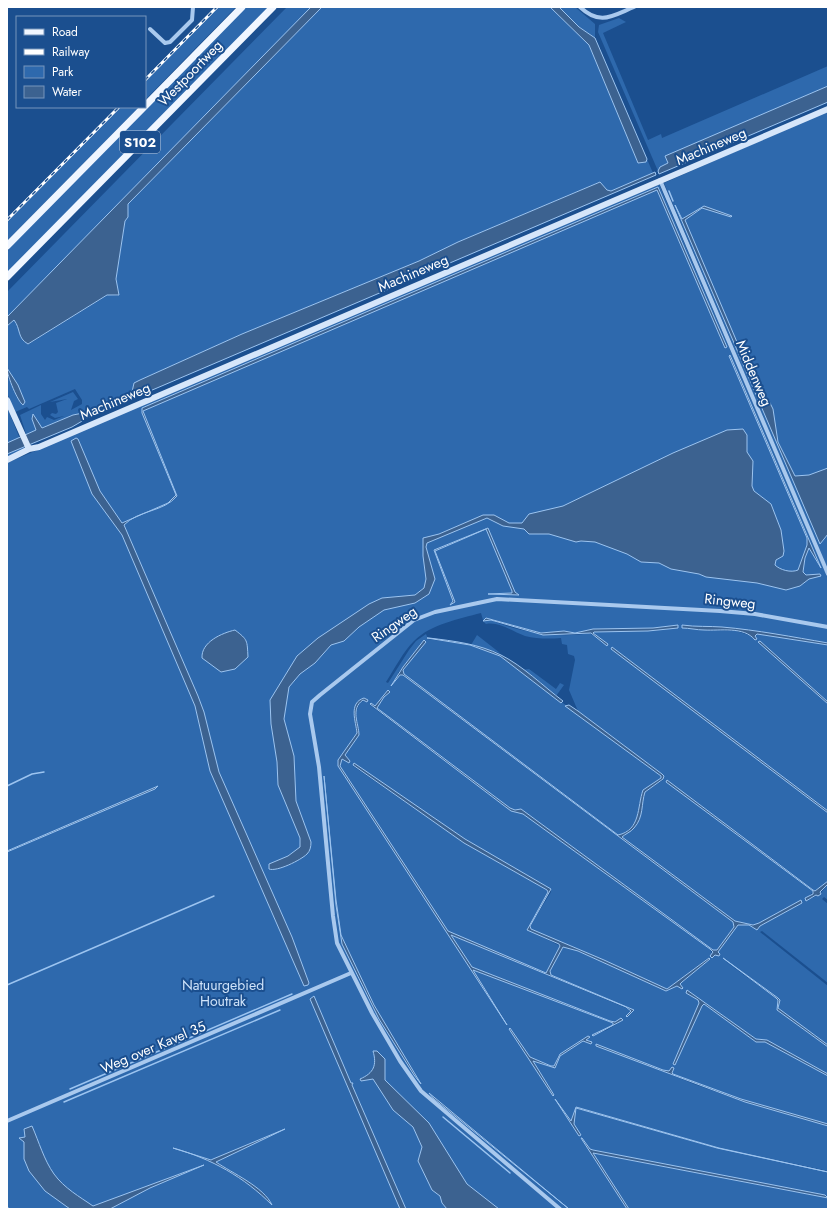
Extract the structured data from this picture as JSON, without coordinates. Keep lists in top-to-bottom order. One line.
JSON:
{"streets":{"main road":["Westpoortweg","S102"],"street":["Machineweg","Middenweg","Ringweg","Weg over Kavel 35"]},"crossings":[["Machineweg","Middenweg"],["Ringweg","Weg over Kavel 35"]],"parks":["Natuurgebied Houtrak"],"legend":["Road","Railway","Park","Water"]}
